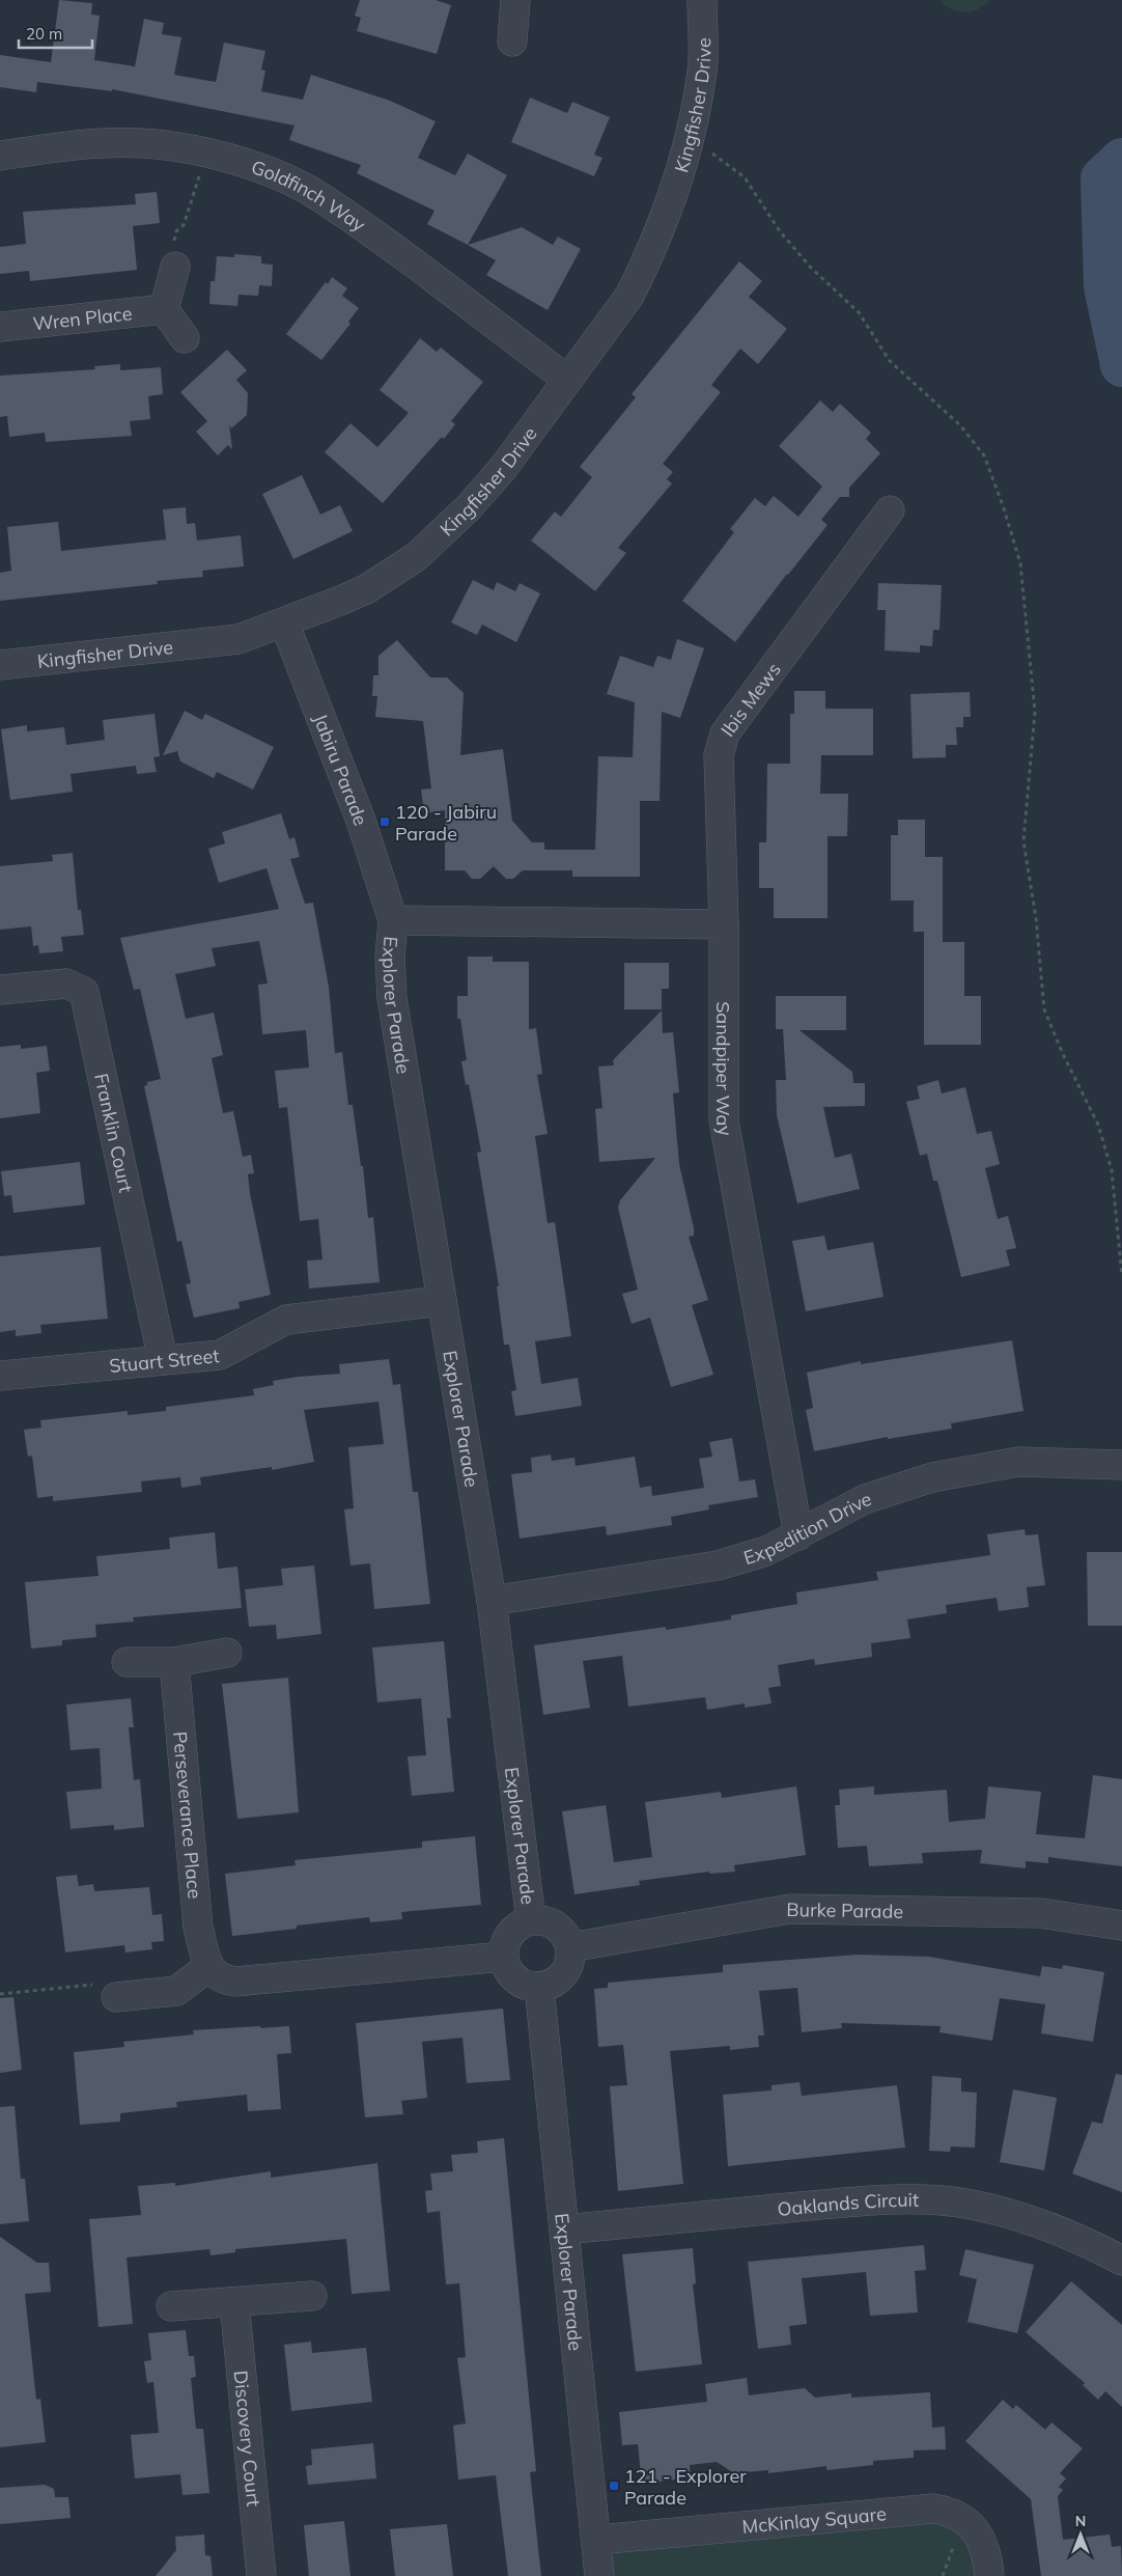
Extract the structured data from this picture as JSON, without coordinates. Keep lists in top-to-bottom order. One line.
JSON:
{"streets":{"street":["Kingfisher Drive","Goldfinch Way","Wren Place","Ibis Mews","Jabiru Parade","Explorer Parade","Sandpiper Way","Franklin Court","Stuart Street","Expedition Drive","Perseverance Place","Burke Parade","Oaklands Circuit","Discovery Court","McKinlay Square"]},"crossings":[["Kingfisher Drive","Goldfinch Way"],["Kingfisher Drive","Jabiru Parade"],["Ibis Mews","Sandpiper Way"],["Jabiru Parade","Explorer Parade"],["Explorer Parade","Stuart Street"],["Explorer Parade","Expedition Drive"],["Explorer Parade","Burke Parade"],["Explorer Parade","Oaklands Circuit"],["Explorer Parade","McKinlay Square"],["Sandpiper Way","Expedition Drive"],["Franklin Court","Stuart Street"]],"places":{"transit":["120 - Jabiru Parade","121 - Explorer Parade"]},"scale_bar":"20 m","north":"top"}
